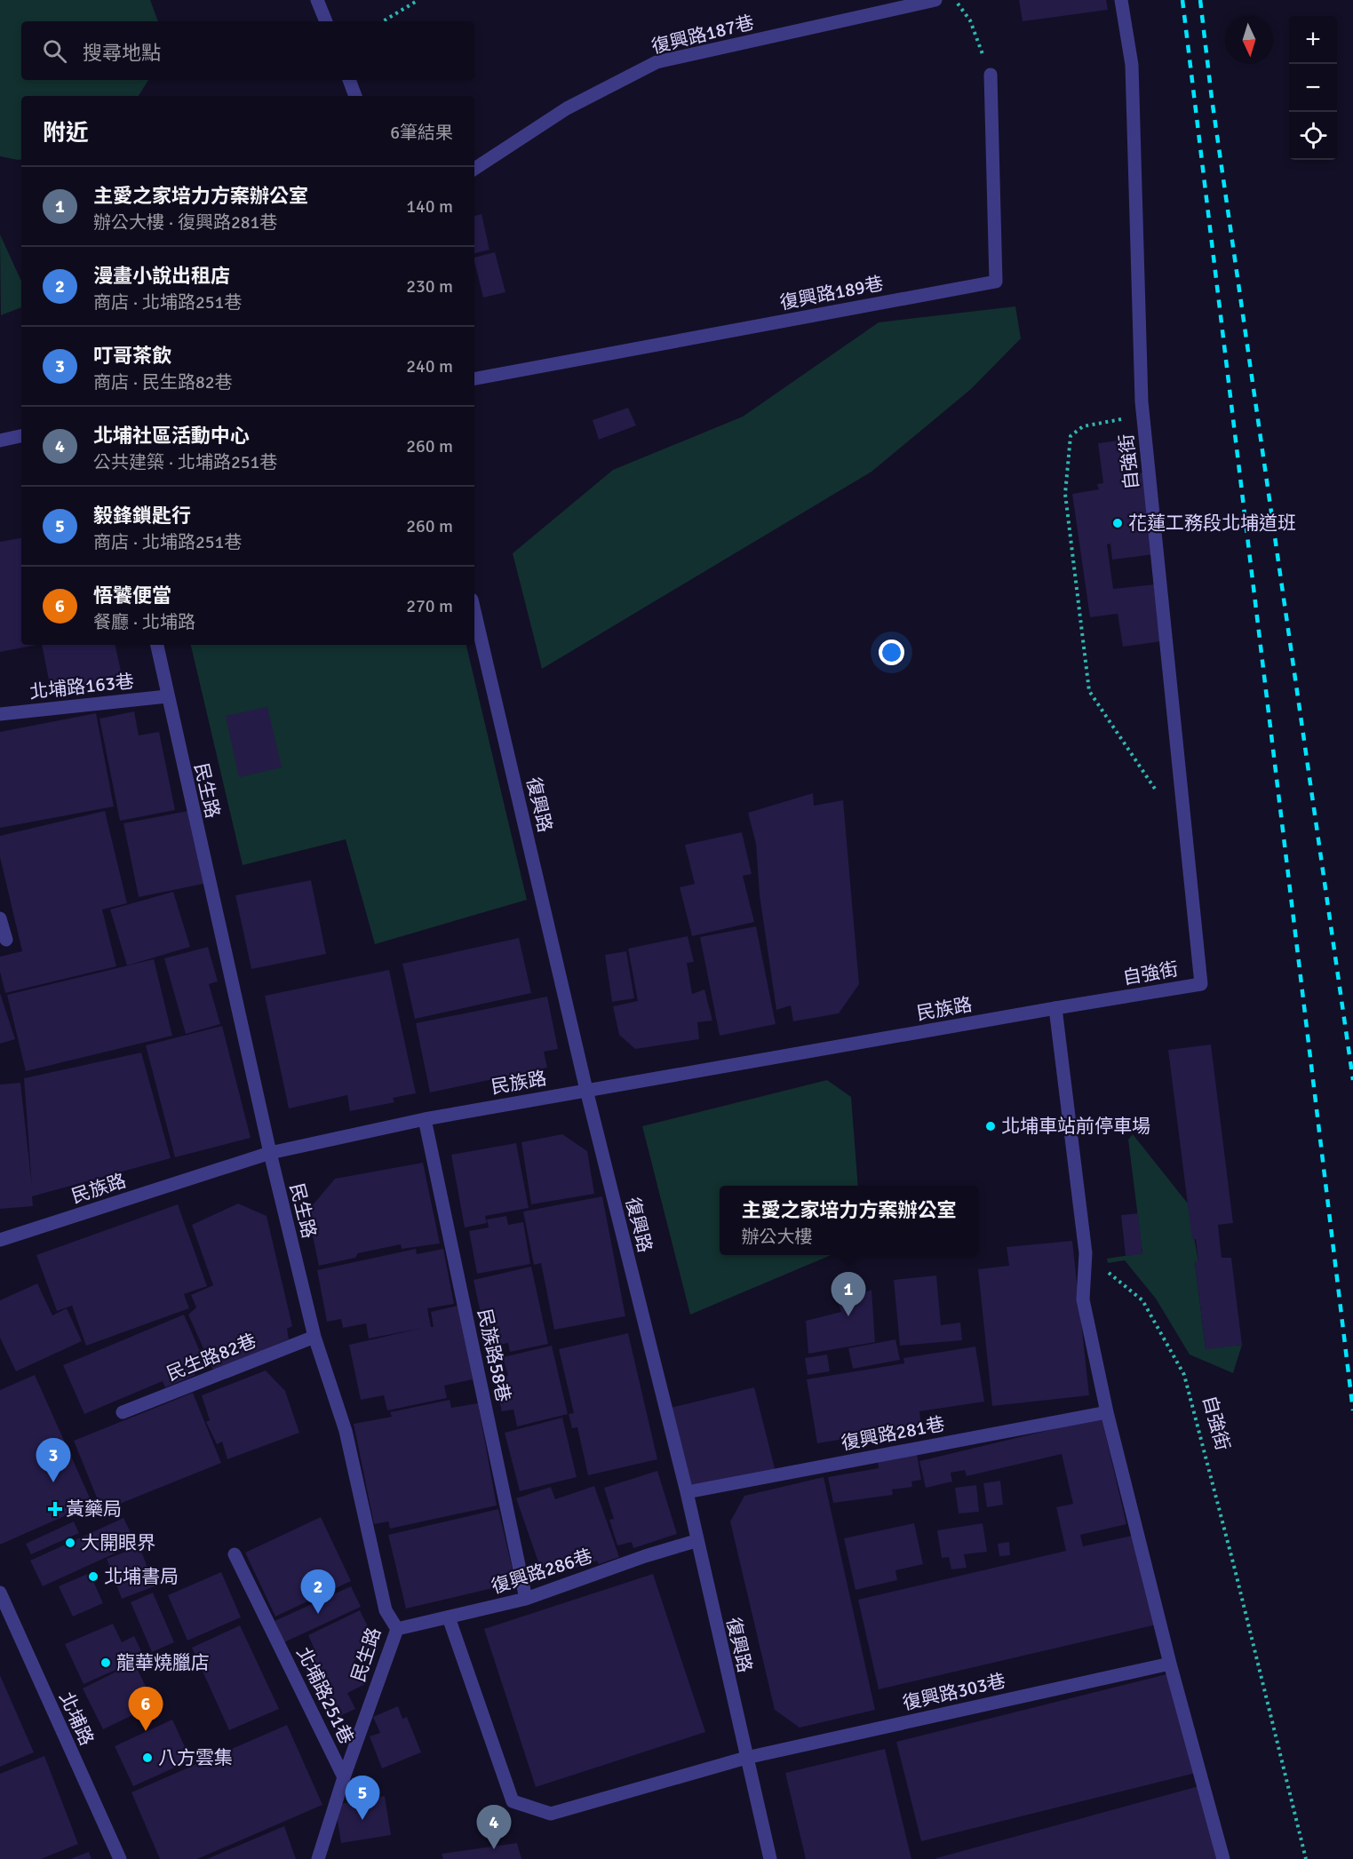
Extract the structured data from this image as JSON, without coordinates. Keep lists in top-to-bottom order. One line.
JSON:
{"streets":{"street":["復興路187巷","復興路189巷","自強街","北埔路163巷","民生路","復興路","民族路","民族路58巷","民生路82巷","復興路281巷","復興路286巷","復興路303巷","北埔路251巷","北埔路"]},"crossings":[["自強街","民族路"],["北埔路163巷","民生路"],["民生路","民族路"],["民生路","民生路82巷"],["民生路","復興路286巷"],["民生路","北埔路251巷"],["復興路","民族路"],["復興路","復興路281巷"],["復興路","復興路286巷"],["復興路","復興路303巷"],["民族路","民族路58巷"],["民族路58巷","復興路286巷"],["復興路286巷","復興路303巷"]],"places":{"other":["花蓮工務段北埔道班","北埔車站前停車場","大開眼界","北埔書局","龍華燒臘店","八方雲集"],"health":["黃藥局"]},"north":"bottom","page":{"map_buttons":["+","−"],"search":"搜尋地點","heading":["附近","6筆結果"],"list":[{"mark":"1","name":"主愛之家培力方案辦公室","note":"辦公大樓 · 復興路281巷","value":"140 m"},{"mark":"2","name":"漫畫小說出租店","note":"商店 · 北埔路251巷","value":"230 m"},{"mark":"3","name":"叮哥茶飲","note":"商店 · 民生路82巷","value":"240 m"},{"mark":"4","name":"北埔社區活動中心","note":"公共建築 · 北埔路251巷","value":"260 m"},{"mark":"5","name":"毅鋒鎖匙行","note":"商店 · 北埔路251巷","value":"260 m"},{"mark":"6","name":"悟饕便當","note":"餐廳 · 北埔路","value":"270 m"}],"popup":["主愛之家培力方案辦公室","辦公大樓"],"pins":["1","3","2","6","5","4"]}}
